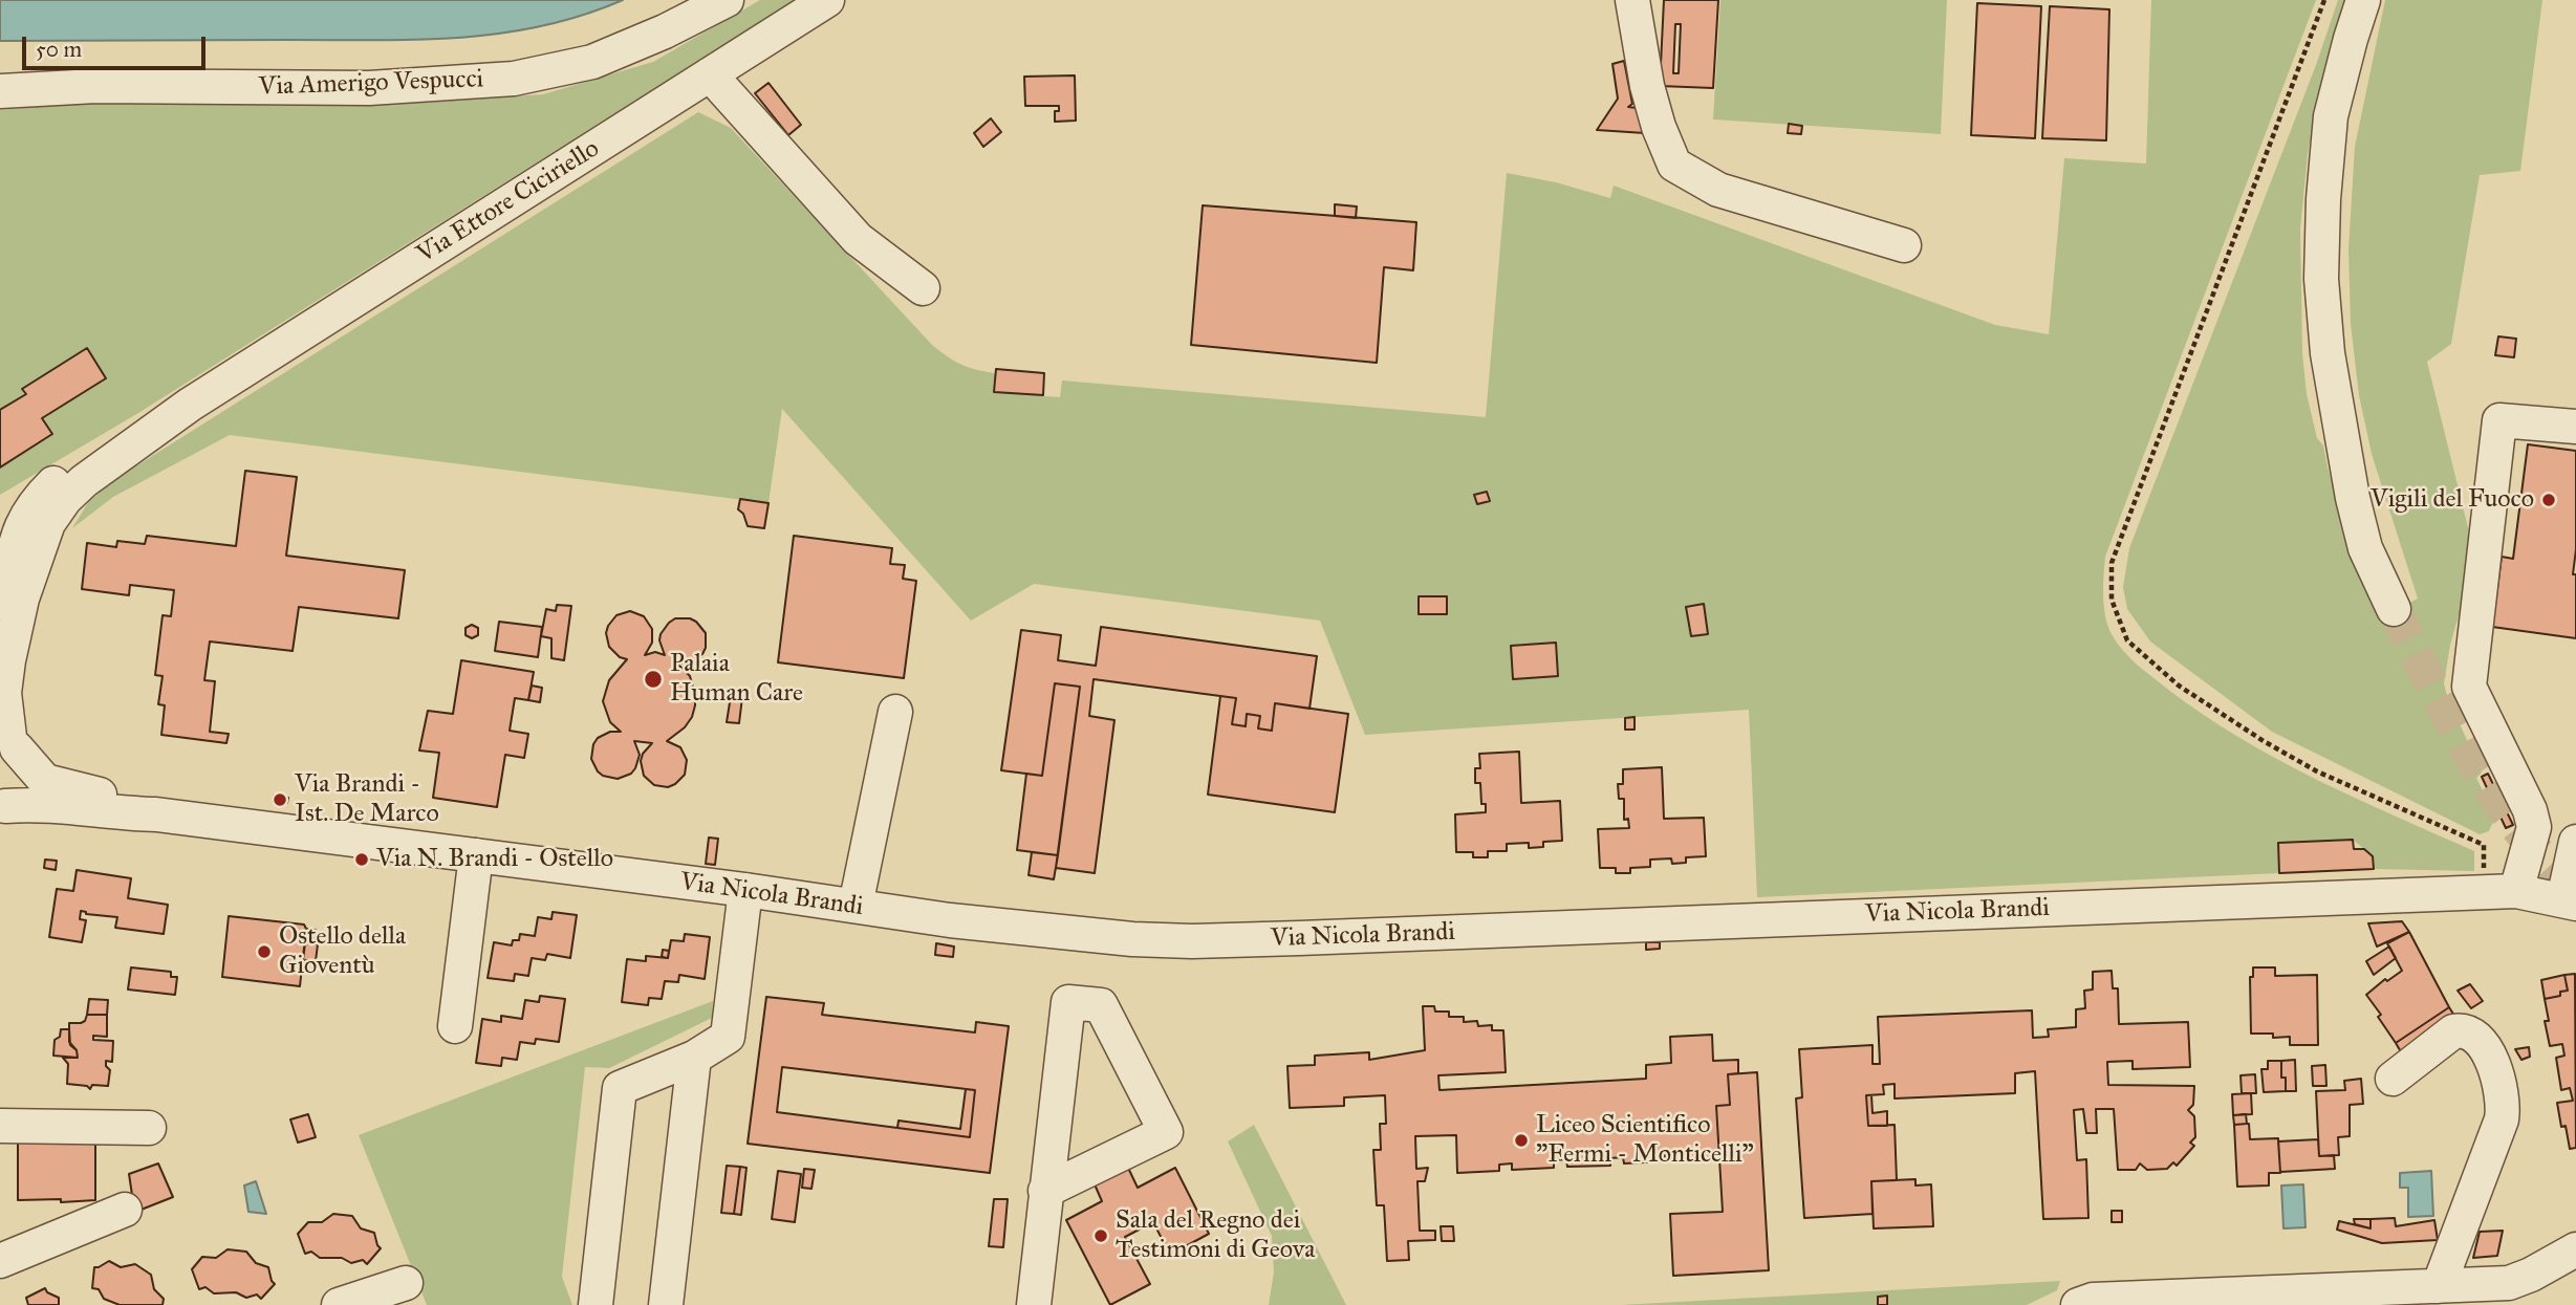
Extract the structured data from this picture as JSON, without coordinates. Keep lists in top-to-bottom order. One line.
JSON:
{"streets":{"street":["Via Amerigo Vespucci","Via Ettore Ciciriello","Via Nicola Brandi"]},"crossings":[["Via Ettore Ciciriello","Via Nicola Brandi"]],"places":["Vigili del Fuoco","Palaia Human Care","Via Brandi - Ist. De Marco","Via N. Brandi - Ostello","Ostello della Gioventù","Liceo Scientifico \"Fermi - Monticelli\"","Sala del Regno dei Testimoni di Geova"],"scale_bar":"50 m"}
